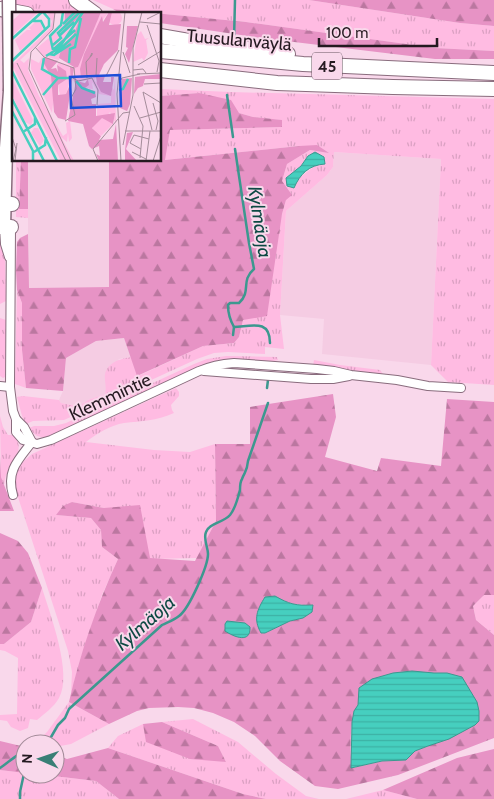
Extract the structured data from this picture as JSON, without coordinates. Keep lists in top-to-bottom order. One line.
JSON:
{"streets":{"highway":["Tuusulanväylä","45"],"street":["Klemmintie"]},"water":["Kylmäoja"],"scale_bar":"100 m","north":"left"}
